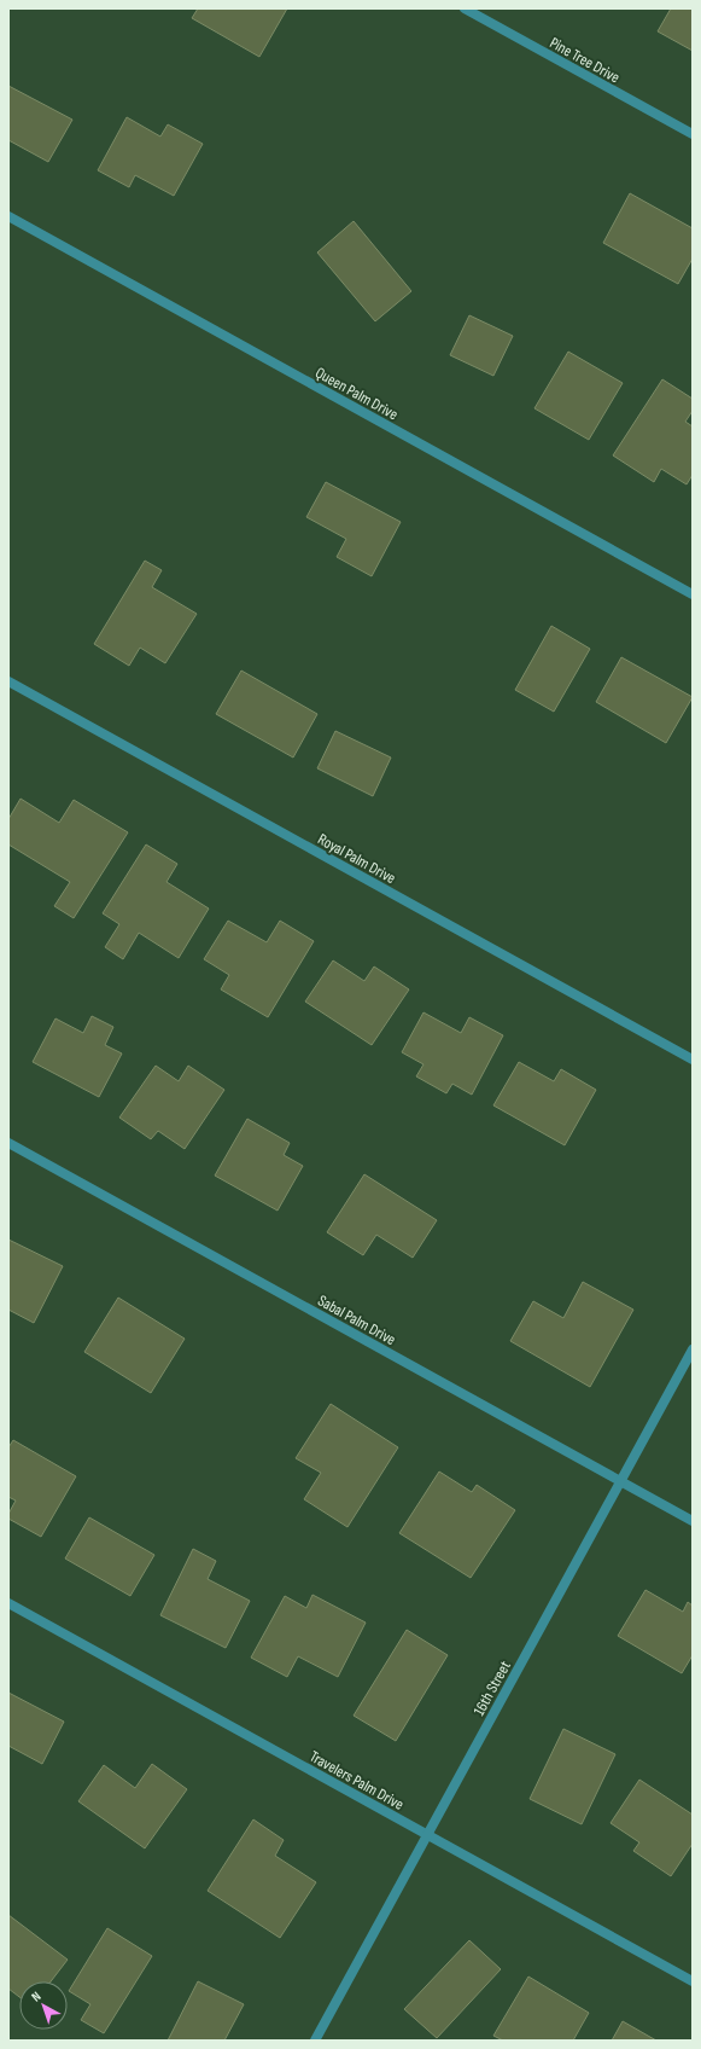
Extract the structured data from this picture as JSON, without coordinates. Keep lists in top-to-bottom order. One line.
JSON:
{"streets":{"street":["Pine Tree Drive","Queen Palm Drive","Royal Palm Drive","Sabal Palm Drive","16th Street","Travelers Palm Drive"]},"crossings":[["Sabal Palm Drive","16th Street"],["16th Street","Travelers Palm Drive"]],"north":"top left"}
